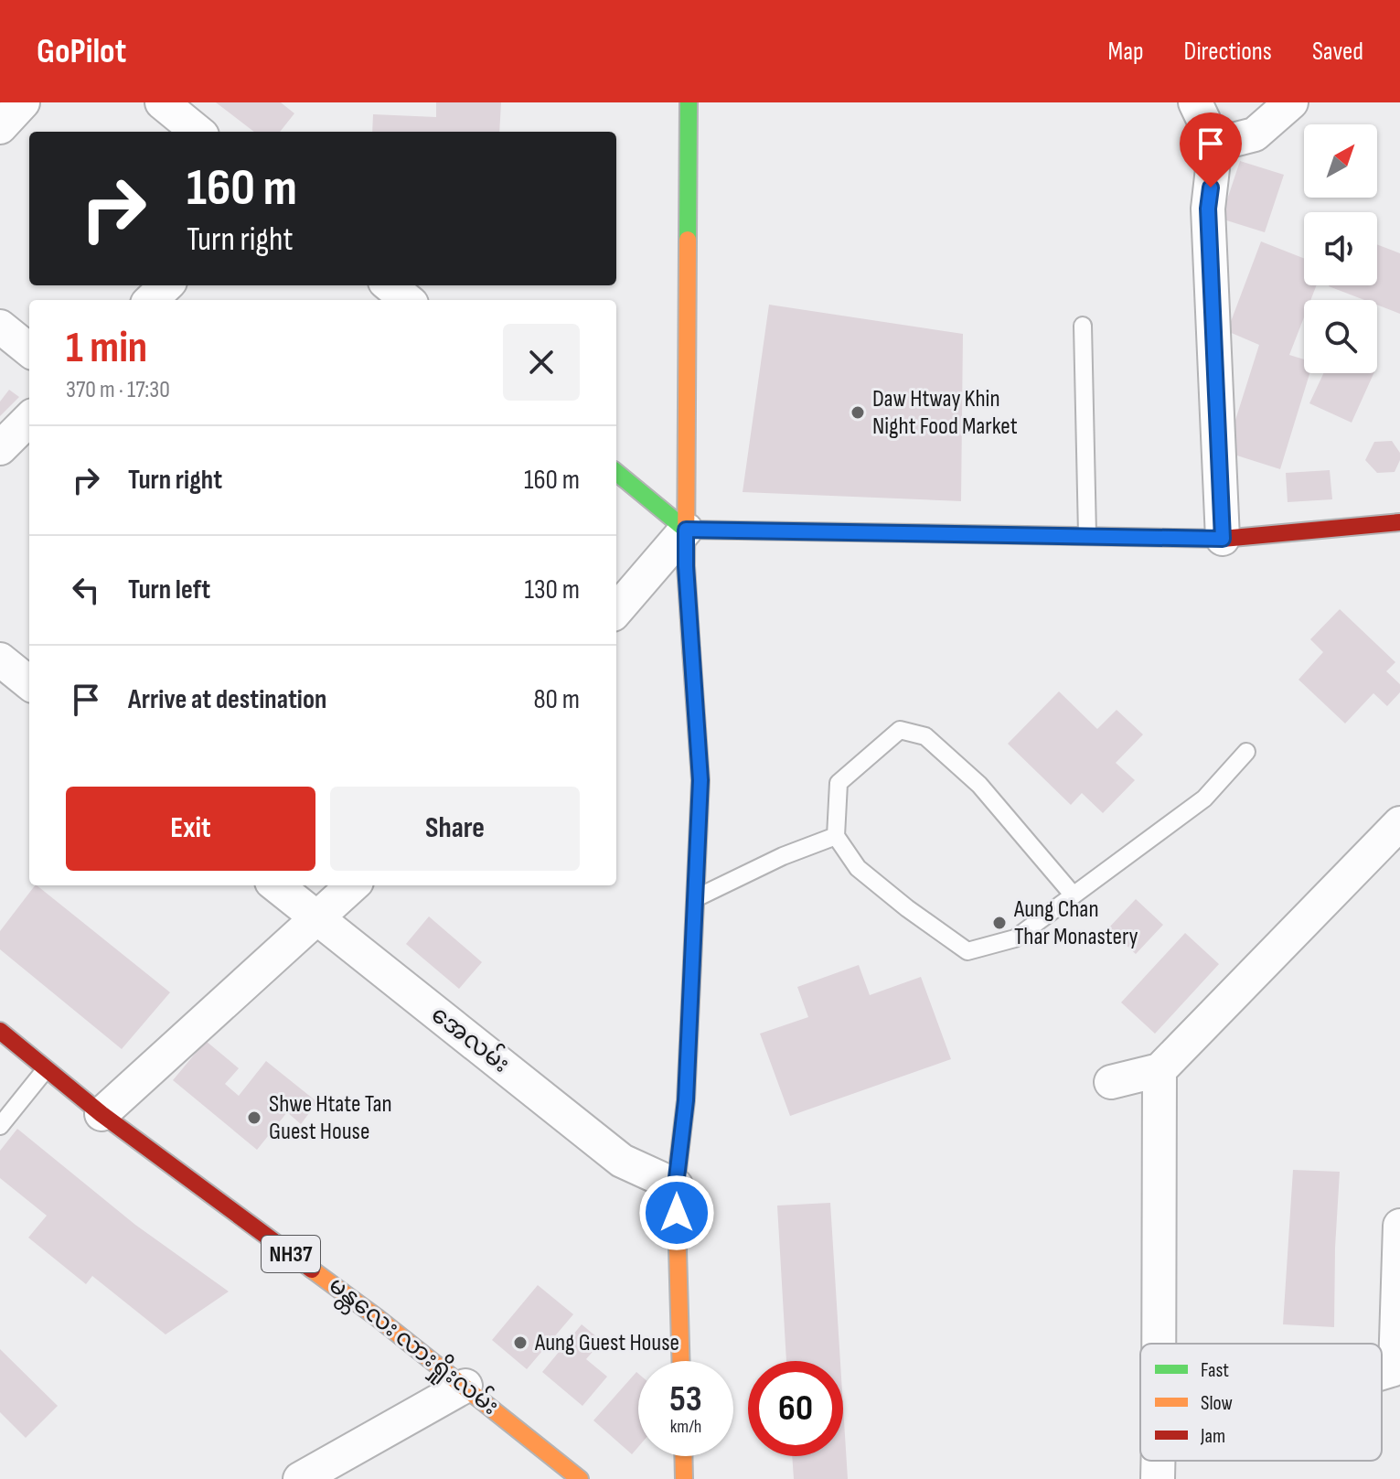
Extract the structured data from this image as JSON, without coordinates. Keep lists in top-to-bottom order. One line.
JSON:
{"streets":{"main road":["NH37","မန္တလေး လားရှိုးလမ်း"],"street":["အေလမ်း"]},"places":["Daw Htway Khin Night Food Market","Aung Chan Thar Monastery","Shwe Htate Tan Guest House","Aung Guest House"],"legend":["Fast","Slow","Jam"],"north":"top right","page":{"header":"GoPilot","nav":["Map","Directions","Saved"],"turn":["160 m","Turn right"],"heading":["1 min","370 m · 17:30"],"list":[{"name":"Turn right","value":"160 m"},{"name":"Turn left","value":"130 m"},{"name":"Arrive at destination","value":"80 m"}],"buttons":["Exit","Share"],"speed":"53 km/h","limit":"60"}}
